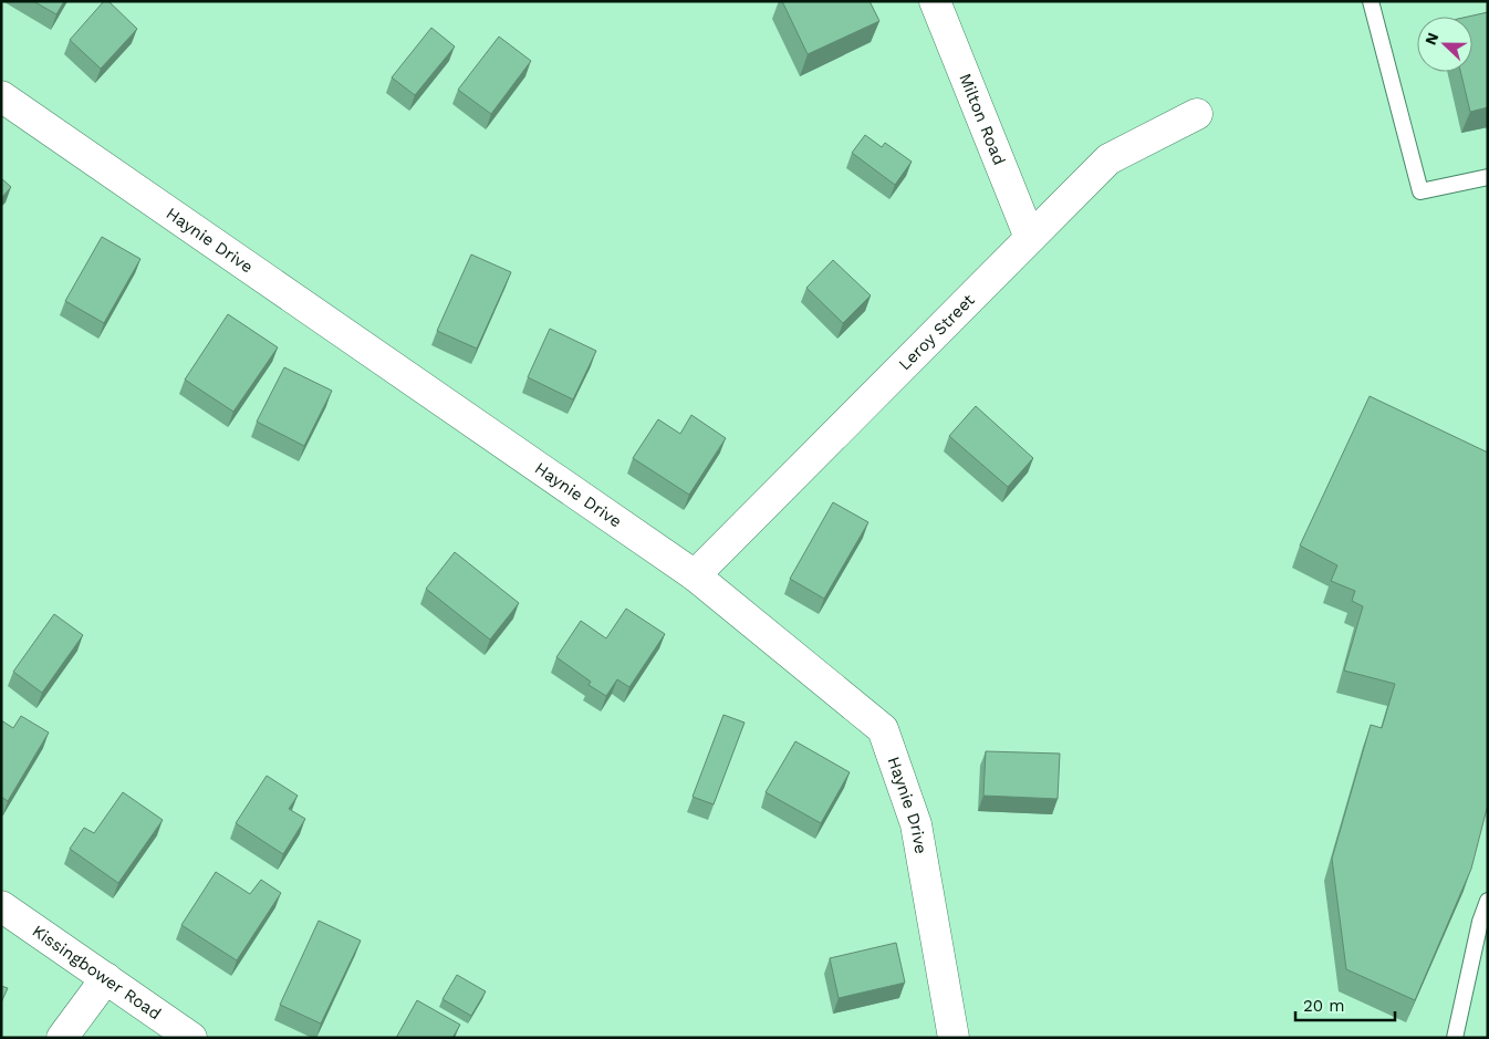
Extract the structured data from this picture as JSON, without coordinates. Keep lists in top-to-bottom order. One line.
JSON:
{"streets":{"street":["Milton Road","Haynie Drive","Leroy Street","Kissingbower Road"]},"crossings":[["Milton Road","Leroy Street"],["Haynie Drive","Leroy Street"]],"scale_bar":"20 m","north":"left"}
